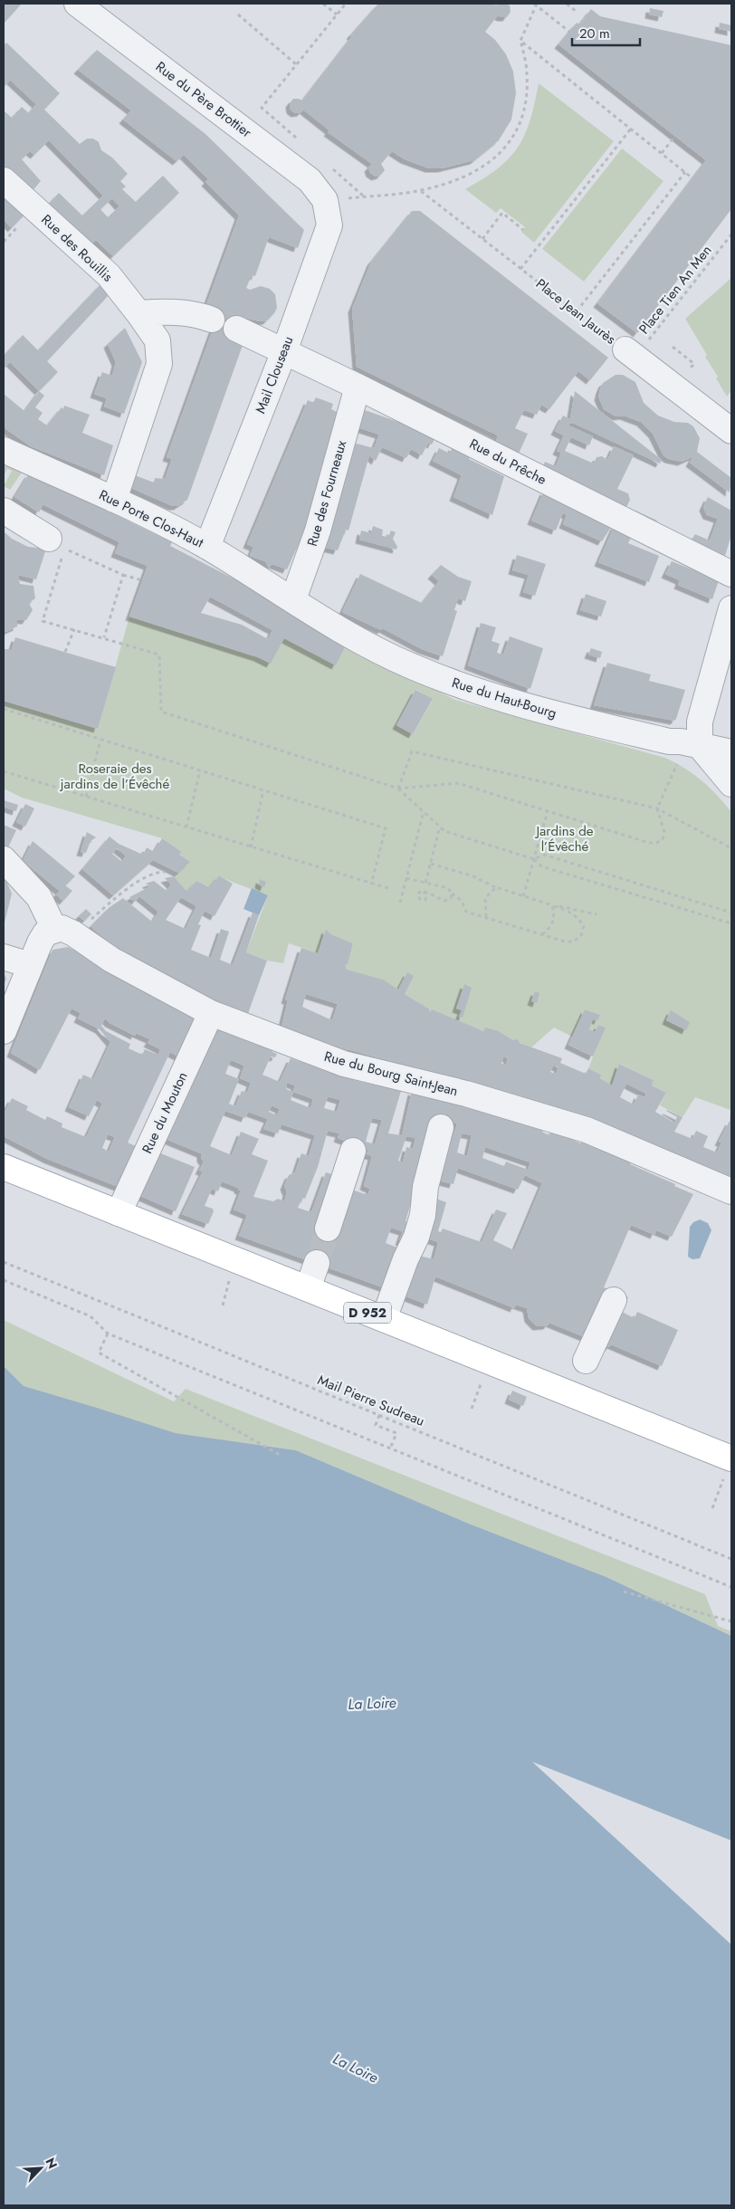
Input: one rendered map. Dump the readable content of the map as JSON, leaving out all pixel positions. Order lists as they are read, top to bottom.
{
  "streets": {
    "main road": ["D 952"],
    "street": [
      "Rue du Père Brottier",
      "Rue des Rouillis",
      "Mail Clouseau",
      "Rue du Prêche",
      "Rue des Fourneaux",
      "Rue Porte Clos-Haut",
      "Rue du Haut-Bourg",
      "Rue du Bourg Saint-Jean",
      "Rue du Mouton"
    ],
    "path": ["Place Tien An Men", "Place Jean Jaurès", "Mail Pierre Sudreau"]
  },
  "crossings": [
    ["Rue du Père Brottier", "Mail Clouseau"],
    ["Rue des Rouillis", "Rue Porte Clos-Haut"],
    ["Place Tien An Men", "Place Jean Jaurès"],
    ["Mail Clouseau", "Rue du Prêche"],
    ["Mail Clouseau", "Rue Porte Clos-Haut"],
    ["Rue du Prêche", "Rue des Fourneaux"],
    ["Rue des Fourneaux", "Rue Porte Clos-Haut"],
    ["Rue des Fourneaux", "Rue du Haut-Bourg"],
    ["Rue Porte Clos-Haut", "Rue du Haut-Bourg"],
    ["Rue du Bourg Saint-Jean", "Rue du Mouton"],
    ["Rue du Mouton", "D 952"]
  ],
  "water": ["La Loire"],
  "parks": ["Roseraie des jardins de l’Évêché", "Jardins de l’Évêché"],
  "scale_bar": "20 m",
  "north": "top right"
}
